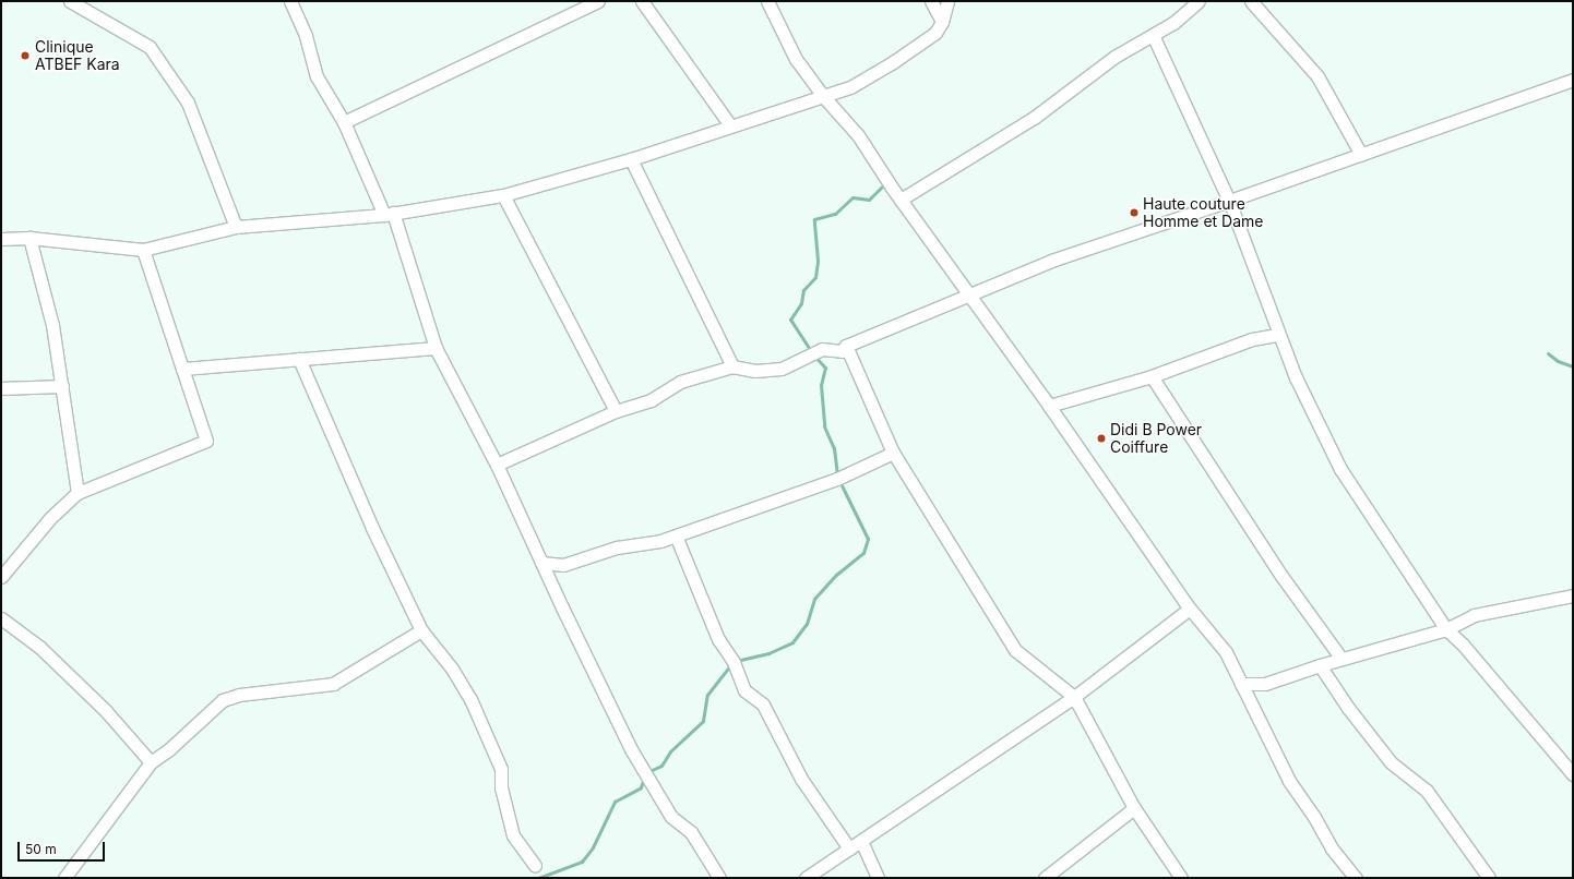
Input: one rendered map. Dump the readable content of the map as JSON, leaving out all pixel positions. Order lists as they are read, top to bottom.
{
  "places": ["Clinique ATBEF Kara", "Haute couture Homme et Dame", "Didi B Power Coiffure"],
  "scale_bar": "50 m"
}
